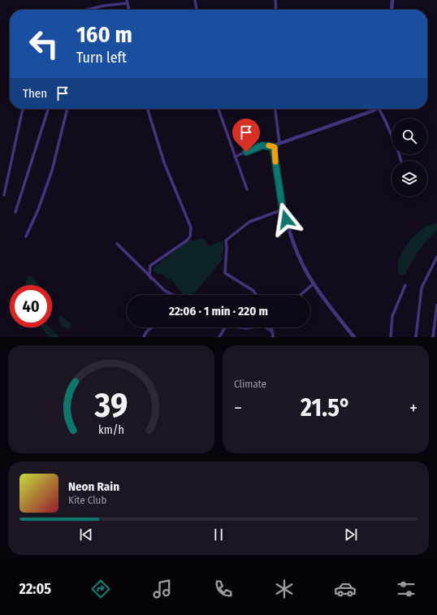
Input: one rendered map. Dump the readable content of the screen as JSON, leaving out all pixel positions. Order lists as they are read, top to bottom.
{
  "page": {
    "turn": ["160 m", "Turn left"],
    "then": "Then",
    "limit": "40",
    "trip": "22:06 · 1 min · 220 m",
    "tile": "Climate",
    "heat": ["−", "21.5°", "+"],
    "song": ["Neon Rain", "Kite Club"],
    "tabs": "22:05",
    "gauge": ["39", "km/h"]
  }
}
